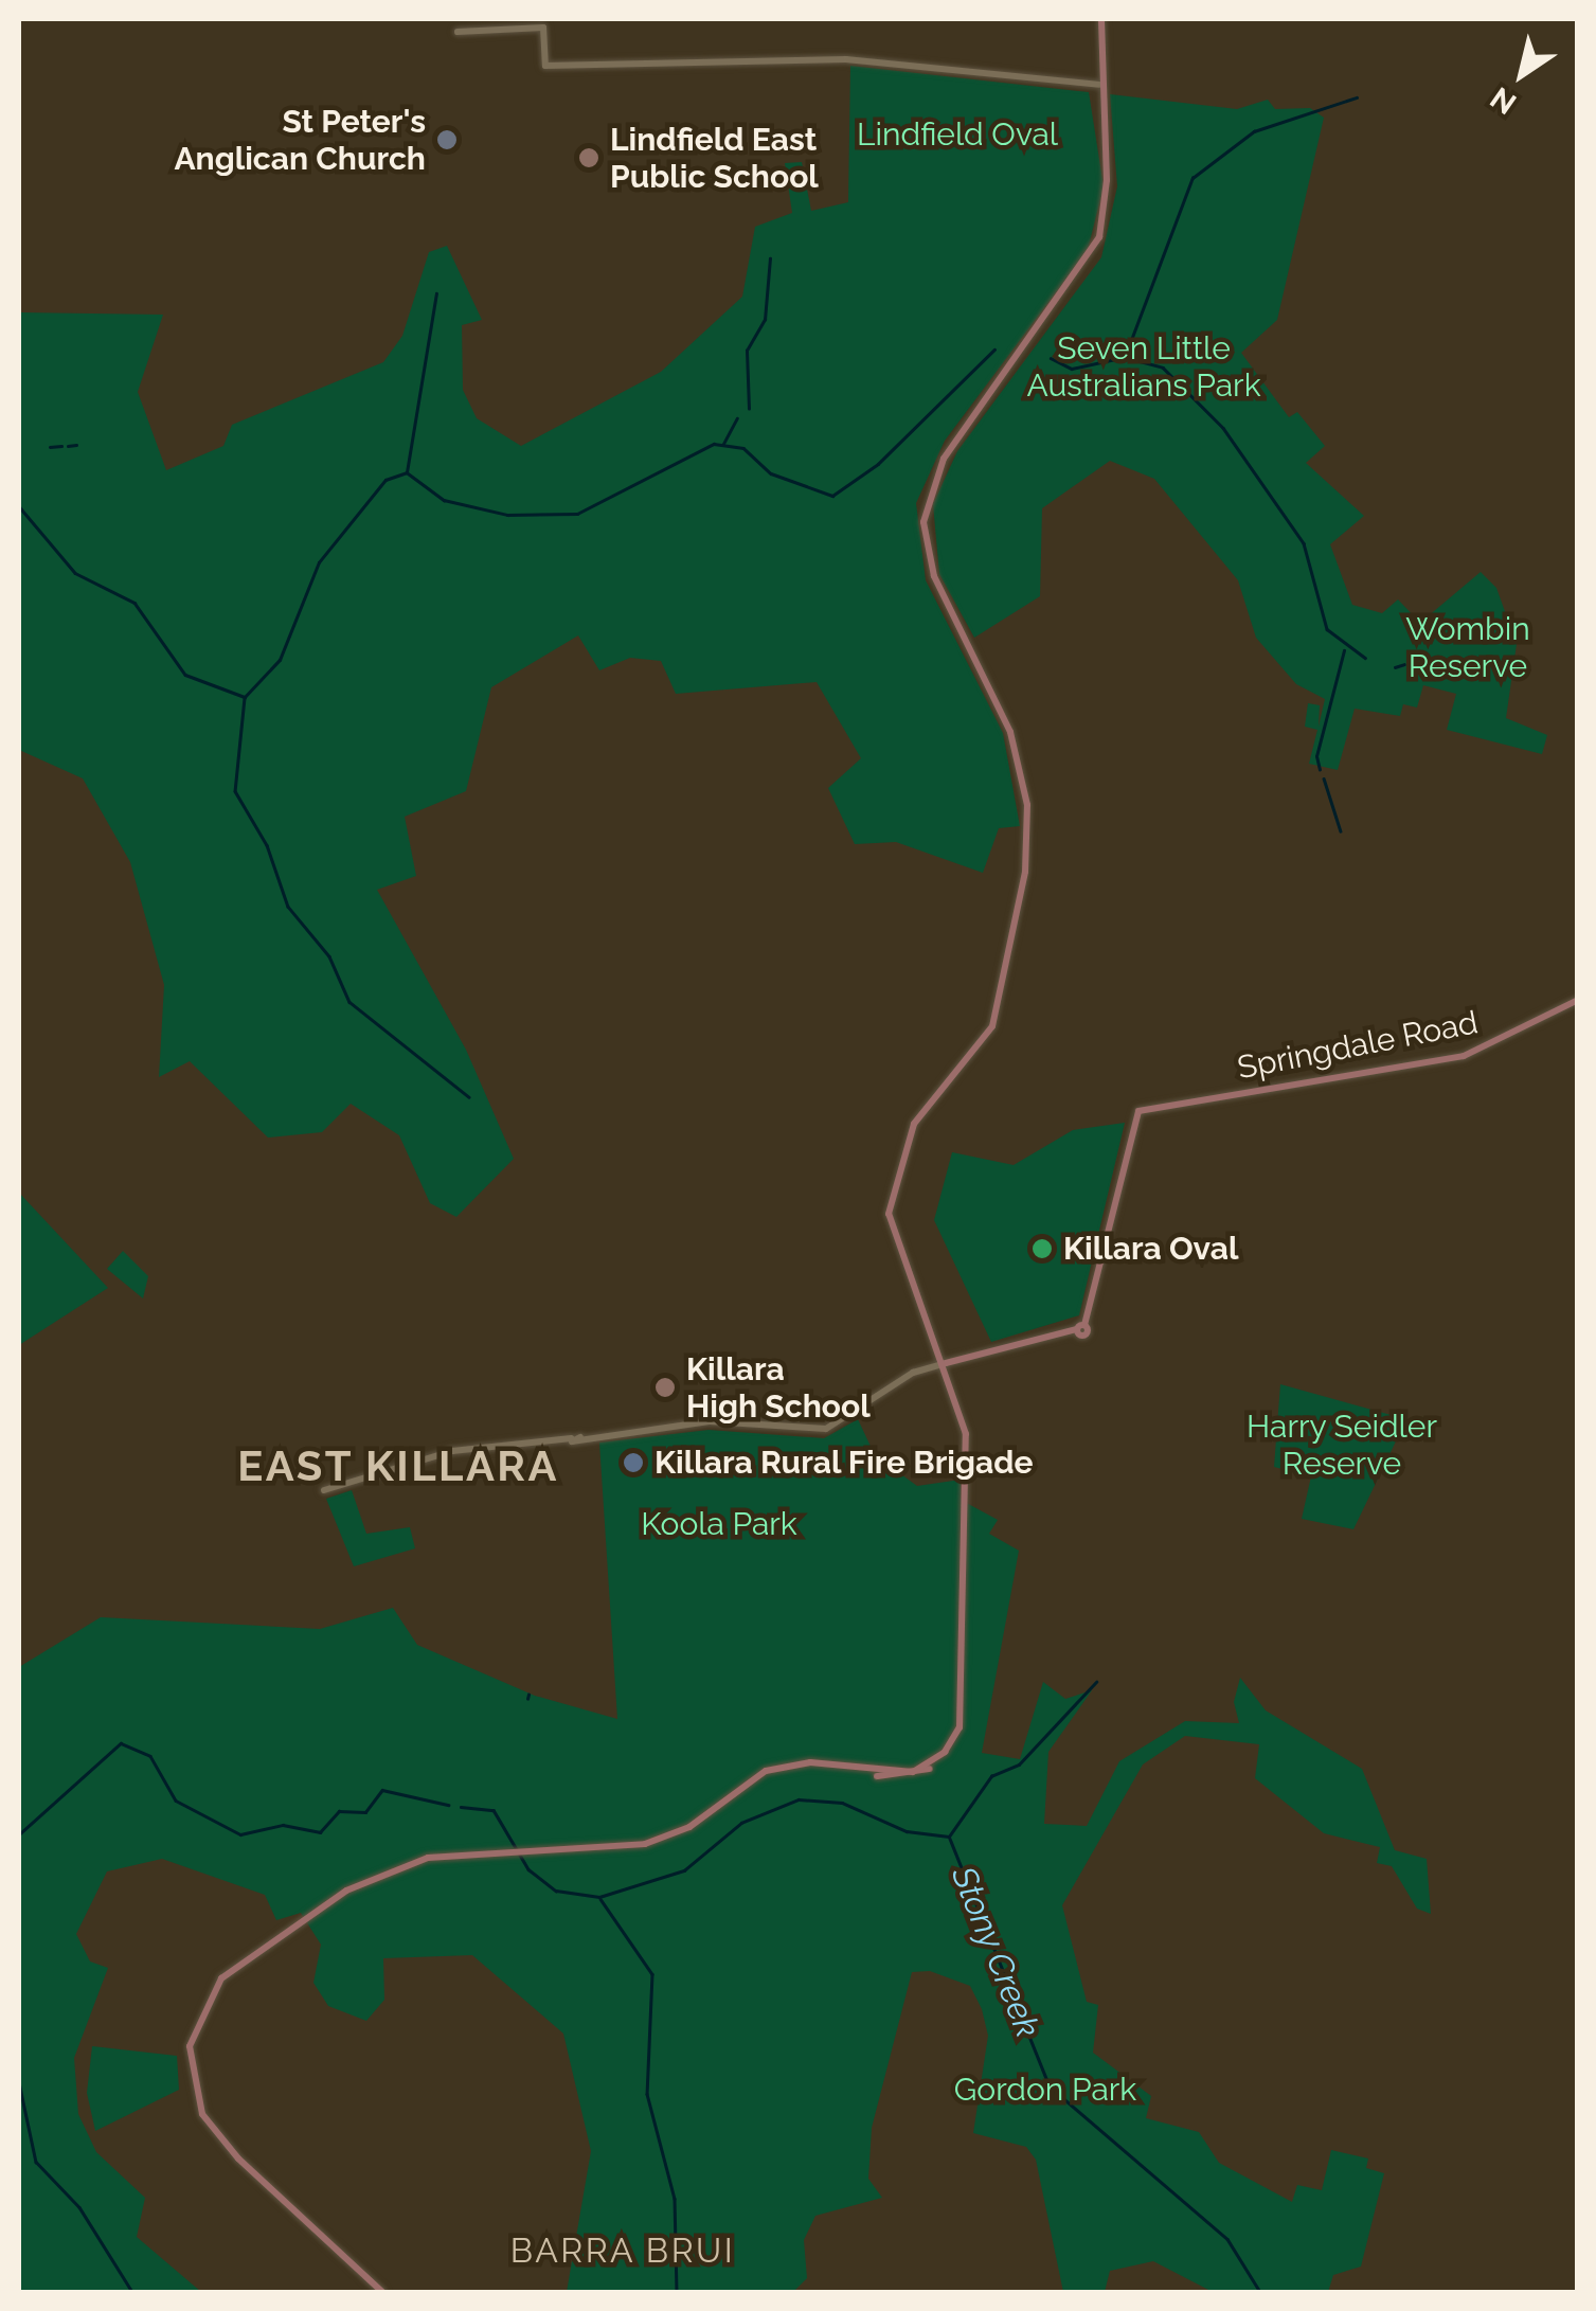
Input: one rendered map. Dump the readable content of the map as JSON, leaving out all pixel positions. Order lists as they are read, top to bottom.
{
  "streets": {
    "main road": ["Springdale Road"]
  },
  "districts": ["EAST KILLARA", "BARRA BRUI"],
  "water": ["Stony Creek"],
  "parks": [
    "Lindfield Oval",
    "Seven Little Australians Park",
    "Wombin Reserve",
    "Harry Seidler Reserve",
    "Koola Park",
    "Gordon Park"
  ],
  "places": [
    "St Peter's Anglican Church",
    "Lindfield East Public School",
    "Killara Oval",
    "Killara High School",
    "Killara Rural Fire Brigade"
  ],
  "north": "bottom left"
}
